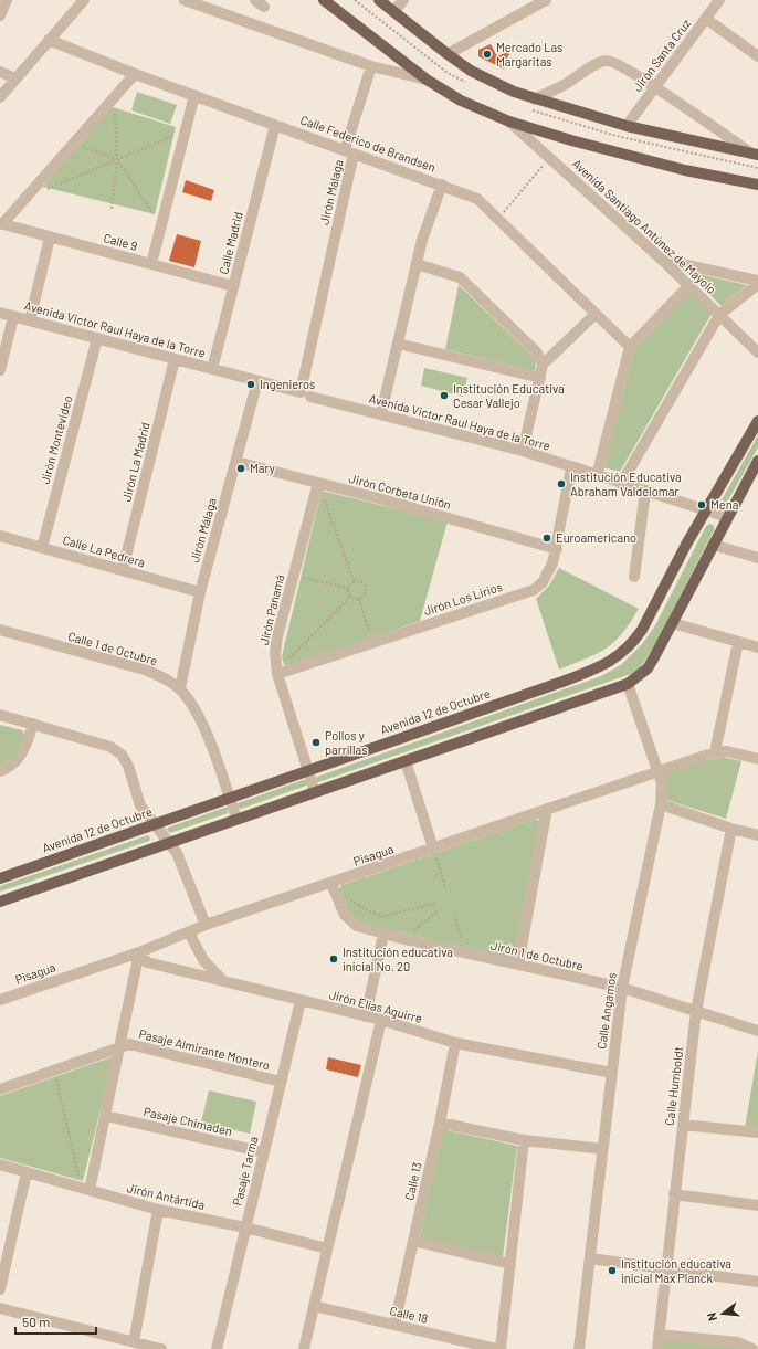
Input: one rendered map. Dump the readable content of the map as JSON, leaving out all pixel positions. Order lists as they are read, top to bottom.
{
  "streets": {
    "main road": ["Avenida Santiago Antúnez de Mayolo", "Avenida 12 de Octubre"],
    "street": [
      "Jirón Santa Cruz",
      "Calle Federico de Brandsen",
      "Jirón Málaga",
      "Calle 9",
      "Calle Madrid",
      "Avenida Victor Raul Haya de la Torre",
      "Jirón Montevideo",
      "Jirón La Madrid",
      "Jirón Corbeta Unión",
      "Calle La Pedrera",
      "Jirón Los Lirios",
      "Jirón Panamá",
      "Calle 1 de Octubre",
      "Pisagua",
      "Jirón 1 de Octubre",
      "Jirón Elías Aguirre",
      "Calle Angamos",
      "Pasaje Almirante Montero",
      "Calle Humboldt",
      "Pasaje Chimaden",
      "Pasaje Tarma",
      "Calle 13",
      "Jirón Antártida",
      "Calle 18"
    ]
  },
  "crossings": [
    ["Calle Federico de Brandsen", "Jirón Málaga"],
    ["Calle Federico de Brandsen", "Calle Madrid"],
    ["Jirón Málaga", "Avenida Victor Raul Haya de la Torre"],
    ["Jirón Málaga", "Jirón Corbeta Unión"],
    ["Jirón Málaga", "Calle La Pedrera"],
    ["Jirón Málaga", "Calle 1 de Octubre"],
    ["Calle 9", "Calle Madrid"],
    ["Calle Madrid", "Avenida Victor Raul Haya de la Torre"],
    ["Avenida Victor Raul Haya de la Torre", "Jirón Montevideo"],
    ["Avenida Victor Raul Haya de la Torre", "Jirón La Madrid"],
    ["Avenida Victor Raul Haya de la Torre", "Jirón Los Lirios"],
    ["Avenida Victor Raul Haya de la Torre", "Avenida 12 de Octubre"],
    ["Jirón Montevideo", "Calle La Pedrera"],
    ["Jirón La Madrid", "Calle La Pedrera"],
    ["Jirón Corbeta Unión", "Jirón Los Lirios"],
    ["Jirón Corbeta Unión", "Jirón Panamá"],
    ["Jirón Los Lirios", "Jirón Panamá"],
    ["Jirón Panamá", "Avenida 12 de Octubre"],
    ["Calle 1 de Octubre", "Avenida 12 de Octubre"],
    ["Pisagua", "Jirón 1 de Octubre"],
    ["Pisagua", "Jirón Elías Aguirre"],
    ["Pisagua", "Calle Angamos"],
    ["Jirón 1 de Octubre", "Calle Angamos"],
    ["Jirón 1 de Octubre", "Calle Humboldt"],
    ["Jirón Elías Aguirre", "Calle Angamos"],
    ["Jirón Elías Aguirre", "Pasaje Tarma"],
    ["Jirón Elías Aguirre", "Calle 13"],
    ["Pasaje Almirante Montero", "Pasaje Tarma"],
    ["Pasaje Chimaden", "Pasaje Tarma"],
    ["Pasaje Tarma", "Jirón Antártida"],
    ["Calle 13", "Calle 18"]
  ],
  "places": [
    "Mercado Las Margaritas",
    "Ingenieros",
    "Institución Educativa Cesar Vallejo",
    "Mary",
    "Institución Educativa Abraham Valdelomar",
    "Mena",
    "Euroamericano",
    "Pollos y parrillas",
    "Institución educativa inicial No. 20",
    "Institución educativa inicial Max Planck"
  ],
  "scale_bar": "50 m",
  "north": "left"
}
